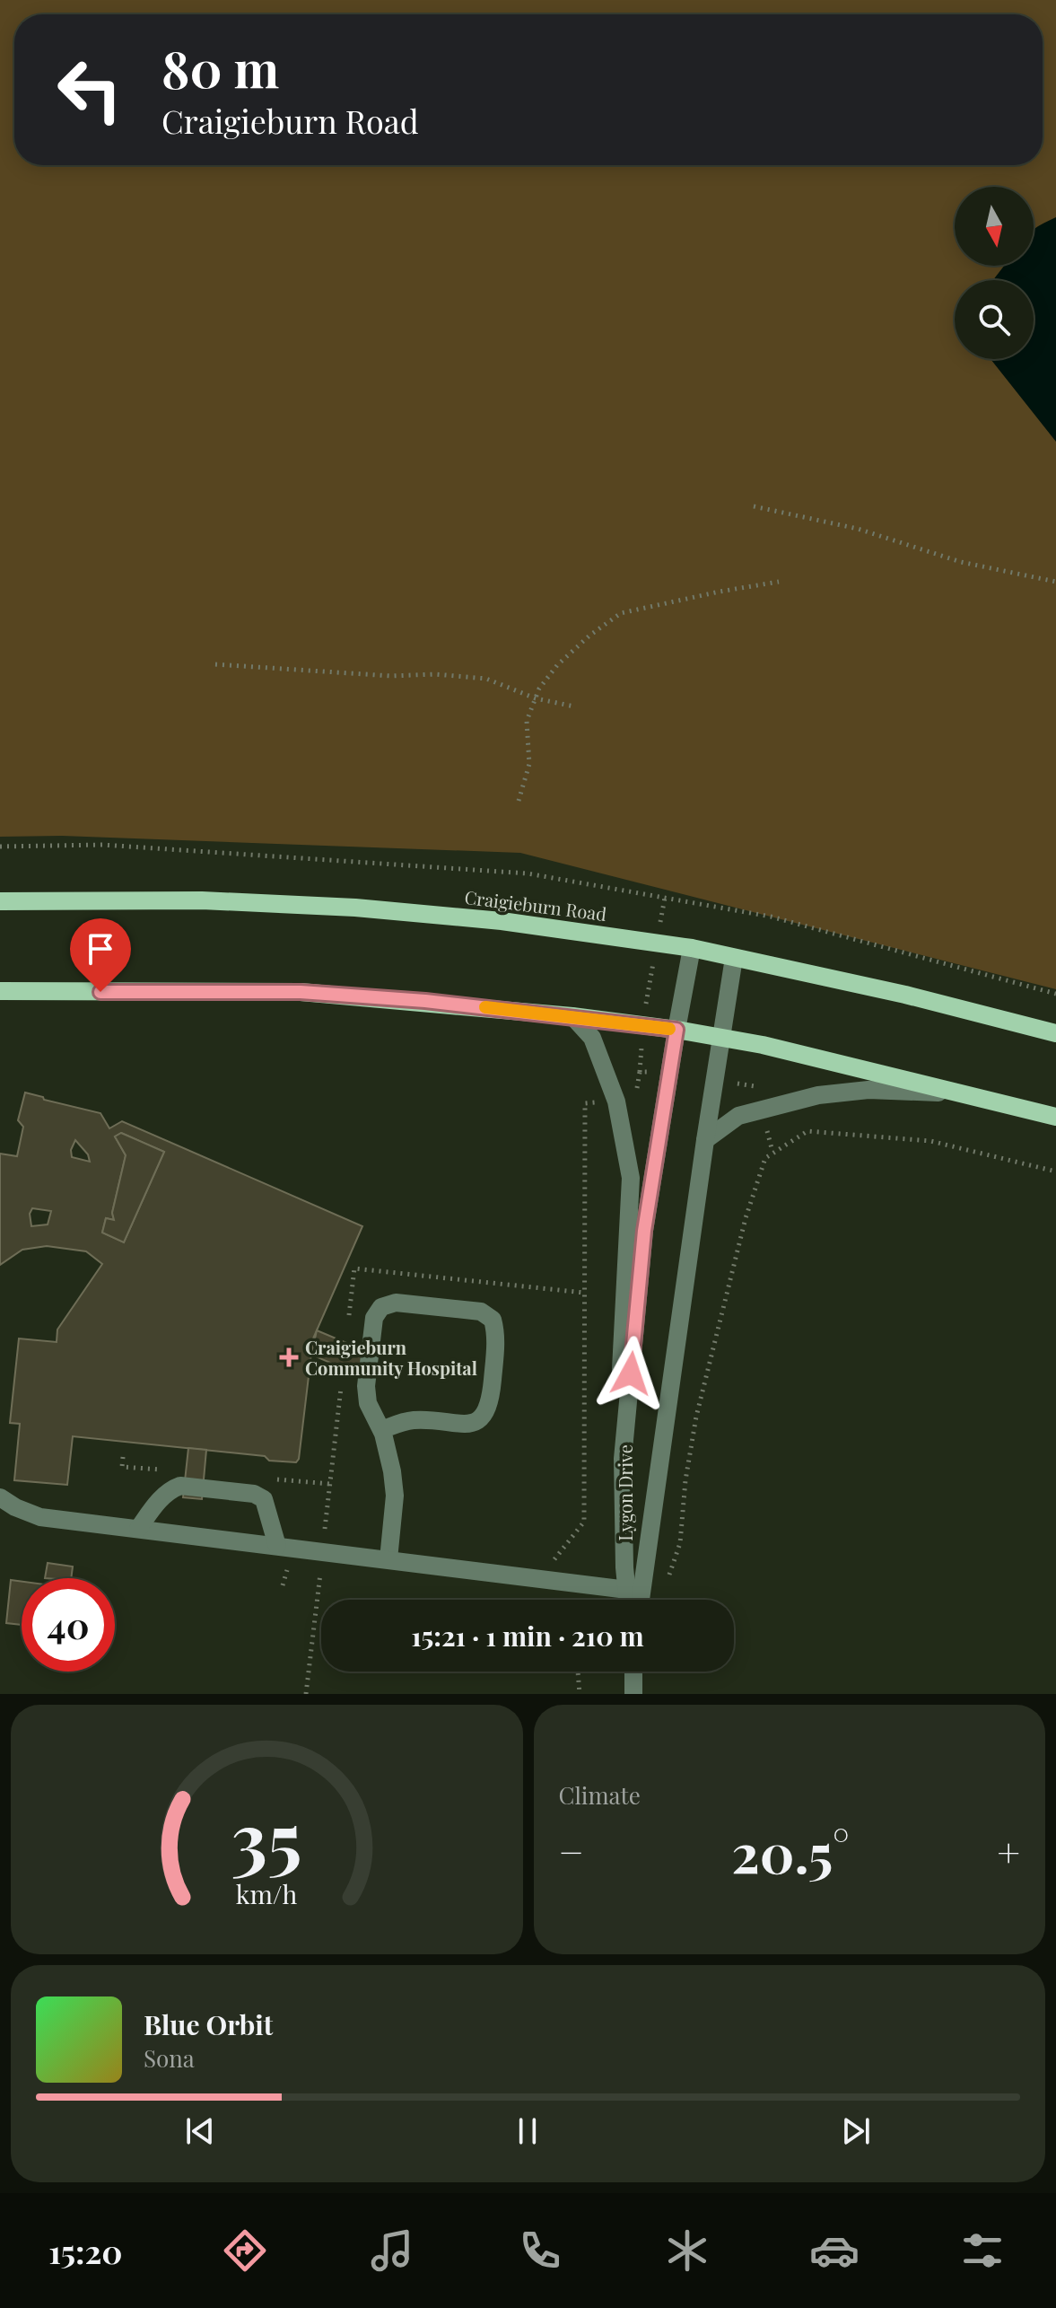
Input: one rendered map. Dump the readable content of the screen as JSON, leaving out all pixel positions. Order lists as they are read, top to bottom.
{
  "streets": {
    "main road": ["Craigieburn Road"],
    "street": ["Lygon Drive"]
  },
  "crossings": [
    ["Craigieburn Road", "Lygon Drive"]
  ],
  "places": {
    "health": ["Craigieburn Community Hospital"]
  },
  "north": "bottom",
  "page": {
    "turn": ["80 m", "Craigieburn Road"],
    "limit": "40",
    "trip": "15:21 · 1 min · 210 m",
    "tile": "Climate",
    "heat": ["−", "20.5°", "+"],
    "song": ["Blue Orbit", "Sona"],
    "tabs": "15:20",
    "gauge": ["35", "km/h"]
  }
}
